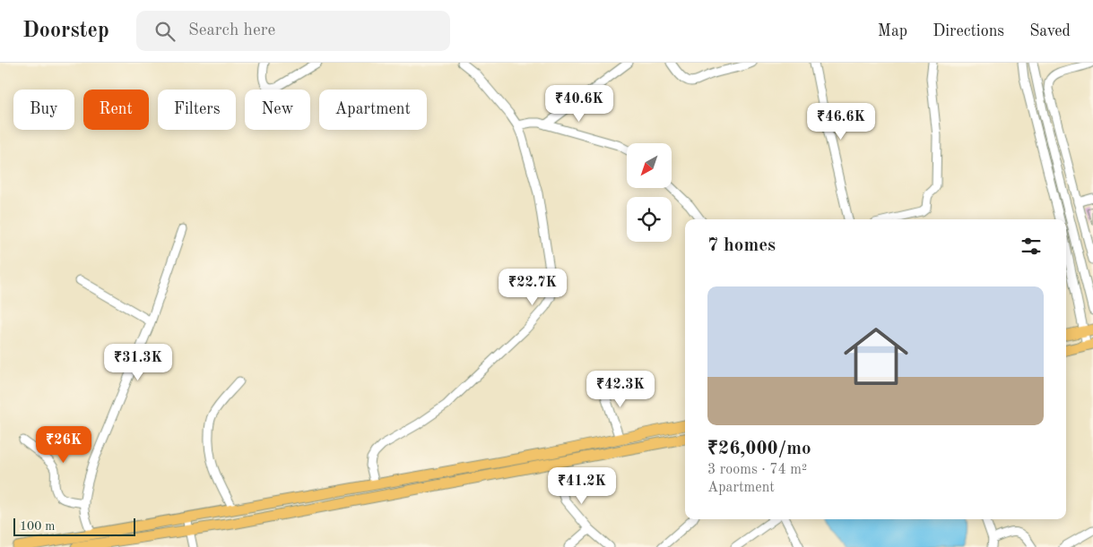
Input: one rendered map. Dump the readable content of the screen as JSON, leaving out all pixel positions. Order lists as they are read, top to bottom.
{
  "scale_bar": "100 m",
  "north": "bottom left",
  "page": {
    "header": "Doorstep",
    "search": "Search here",
    "nav": ["Map", "Directions", "Saved"],
    "price": [
      "₹40.6K",
      "₹46.6K",
      "₹22.7K",
      "₹31.3K",
      "₹42.3K",
      "₹26K",
      "₹41.2K"
    ],
    "chip": [
      "Buy",
      "Rent",
      "Filters",
      "New",
      "Apartment"
    ],
    "heading": "7 homes",
    "list": [
      {
        "name": "₹26,000/mo",
        "note": "3 rooms · 74 m² · Apartment"
      }
    ],
    "scale": "100 m"
  }
}
